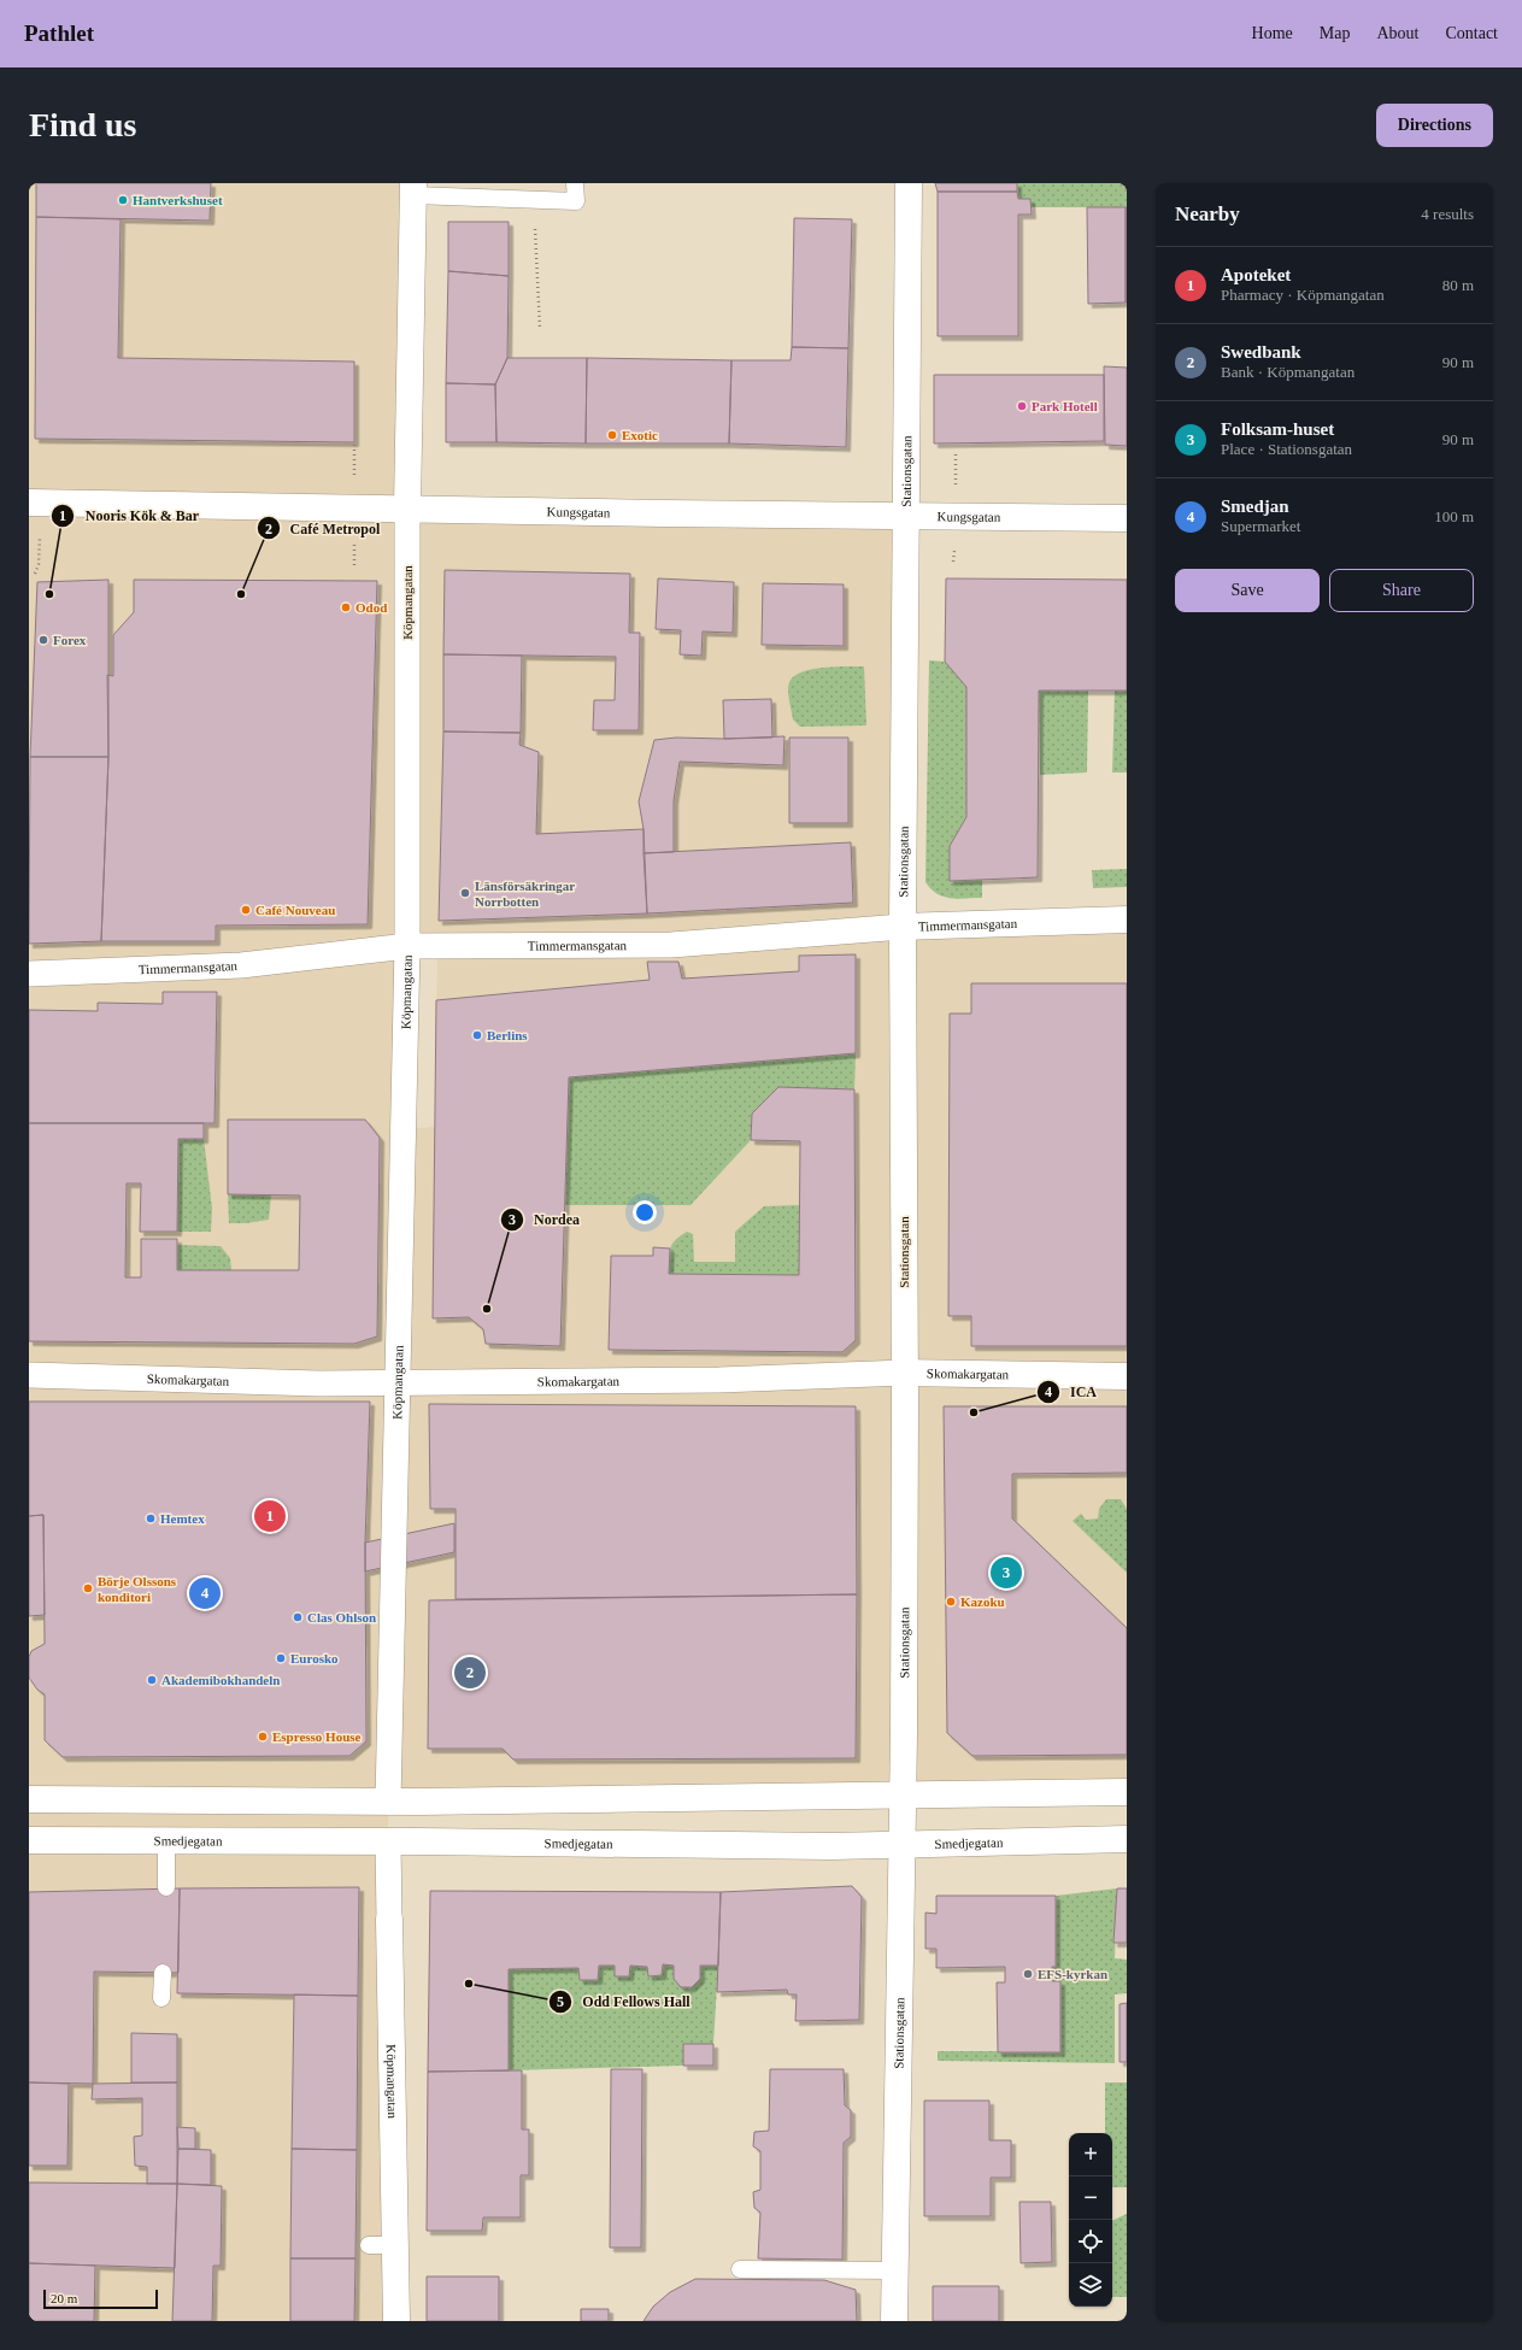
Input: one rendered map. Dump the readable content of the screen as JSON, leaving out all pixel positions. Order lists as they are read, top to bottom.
{
  "streets": {
    "street": [
      "Stationsgatan",
      "Kungsgatan",
      "Köpmangatan",
      "Timmermansgatan",
      "Skomakargatan",
      "Smedjegatan"
    ]
  },
  "crossings": [
    ["Stationsgatan", "Kungsgatan"],
    ["Stationsgatan", "Timmermansgatan"],
    ["Stationsgatan", "Skomakargatan"],
    ["Stationsgatan", "Smedjegatan"],
    ["Kungsgatan", "Köpmangatan"],
    ["Köpmangatan", "Timmermansgatan"],
    ["Köpmangatan", "Skomakargatan"],
    ["Köpmangatan", "Smedjegatan"]
  ],
  "places": [
    "Hantverkshuset",
    "Park Hotell",
    "Exotic",
    "Nooris Kök & Bar",
    "Café Metropol",
    "Odod",
    "Forex",
    "Länsförsäkringar Norrbotten",
    "Café Nouveau",
    "Berlins",
    "Nordea",
    "ICA",
    "Hemtex",
    "Börje Olssons konditori",
    "Kazoku",
    "Clas Ohlson",
    "Eurosko",
    "Akademibokhandeln",
    "Espresso House",
    "EFS-kyrkan",
    "Odd Fellows Hall"
  ],
  "scale_bar": "20 m",
  "page": {
    "header": "Pathlet",
    "nav": [
      "Home",
      "Map",
      "About",
      "Contact"
    ],
    "buttons": [
      "Directions",
      ["Save", "Share"]
    ],
    "title": "Find us",
    "heading": ["Nearby", "4 results"],
    "list": [
      {
        "mark": "1",
        "name": "Apoteket",
        "note": "Pharmacy · Köpmangatan",
        "value": "80 m"
      },
      {
        "mark": "2",
        "name": "Swedbank",
        "note": "Bank · Köpmangatan",
        "value": "90 m"
      },
      {
        "mark": "3",
        "name": "Folksam-huset",
        "note": "Place · Stationsgatan",
        "value": "90 m"
      },
      {
        "mark": "4",
        "name": "Smedjan",
        "note": "Supermarket",
        "value": "100 m"
      }
    ],
    "pins": [
      "1",
      "3",
      "4",
      "2"
    ],
    "map_buttons": ["+", "−"],
    "scale": "20 m"
  }
}
